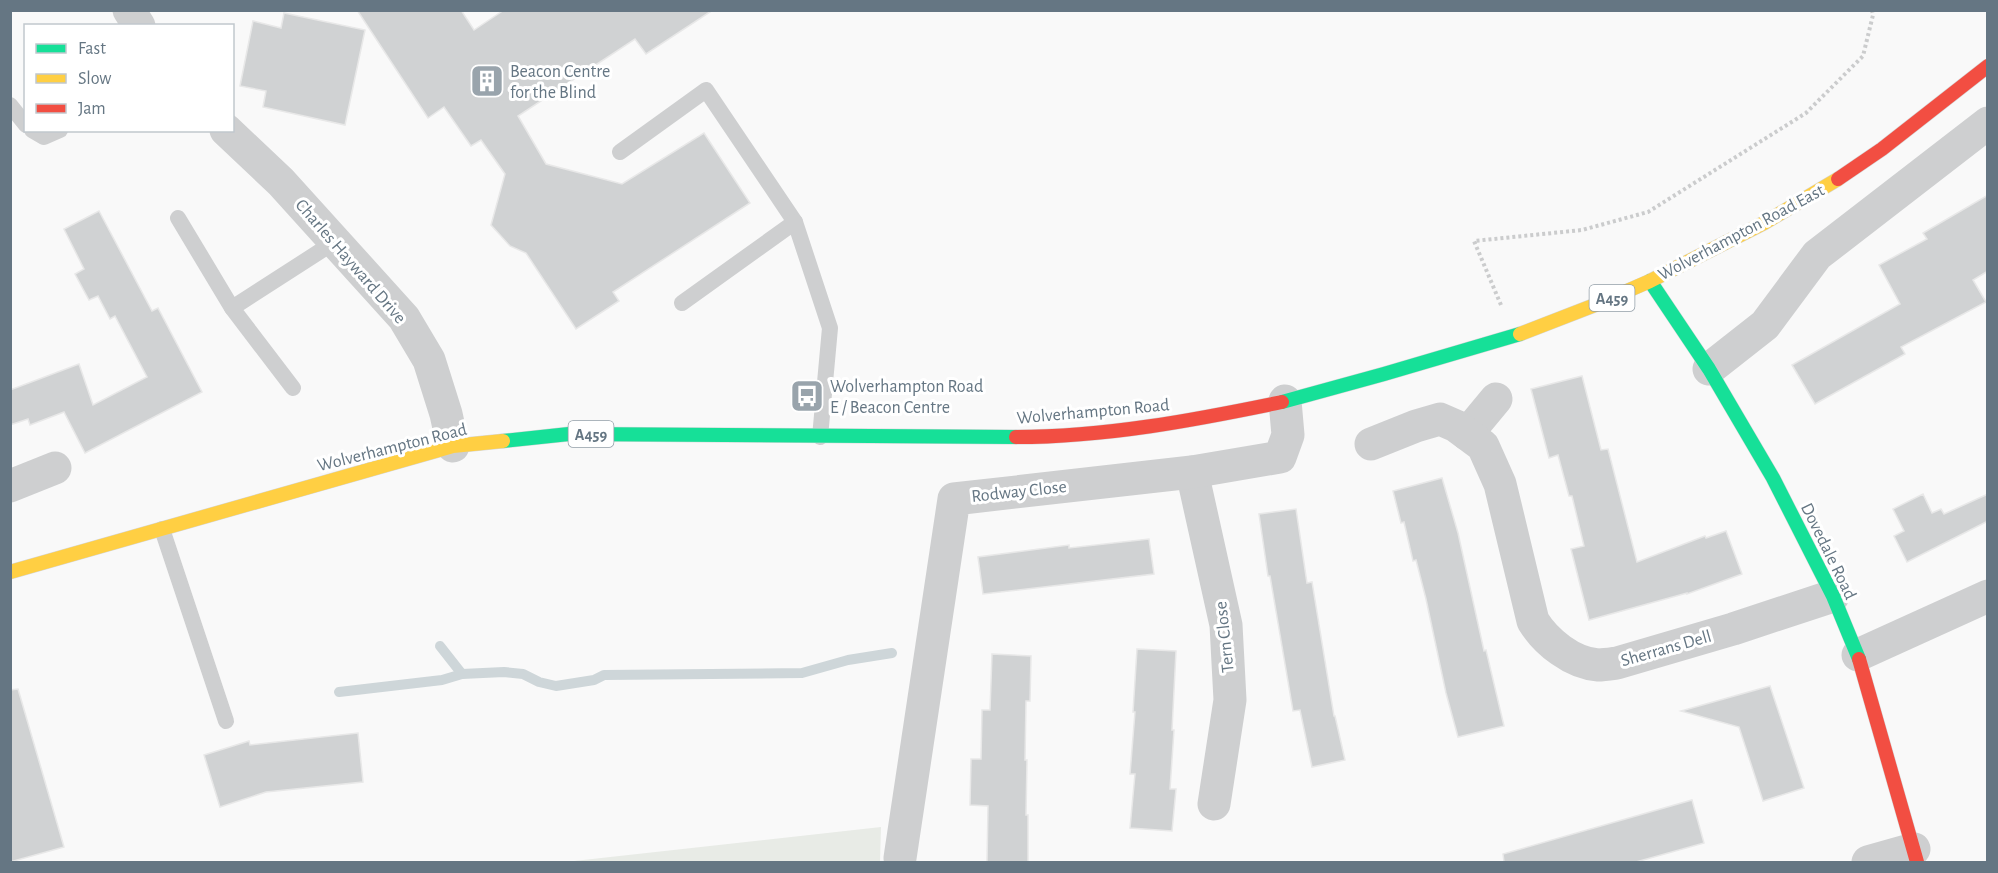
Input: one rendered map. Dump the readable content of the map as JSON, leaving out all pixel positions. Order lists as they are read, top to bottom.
{
  "streets": {
    "main road": [
      "Wolverhampton Road East",
      "A459",
      "Wolverhampton Road",
      "Dovedale Road"
    ],
    "street": [
      "Charles Hayward Drive",
      "Rodway Close",
      "Tern Close",
      "Sherrans Dell"
    ]
  },
  "crossings": [
    ["Wolverhampton Road East", "Wolverhampton Road"],
    ["Wolverhampton Road East", "Rodway Close"],
    ["Wolverhampton Road East", "Dovedale Road"],
    ["Charles Hayward Drive", "Wolverhampton Road"],
    ["Rodway Close", "Tern Close"],
    ["Dovedale Road", "Sherrans Dell"]
  ],
  "places": {
    "building": ["Beacon Centre for the Blind"],
    "bus stop": ["Wolverhampton Road E / Beacon Centre"]
  },
  "legend": ["Fast", "Slow", "Jam"]
}
